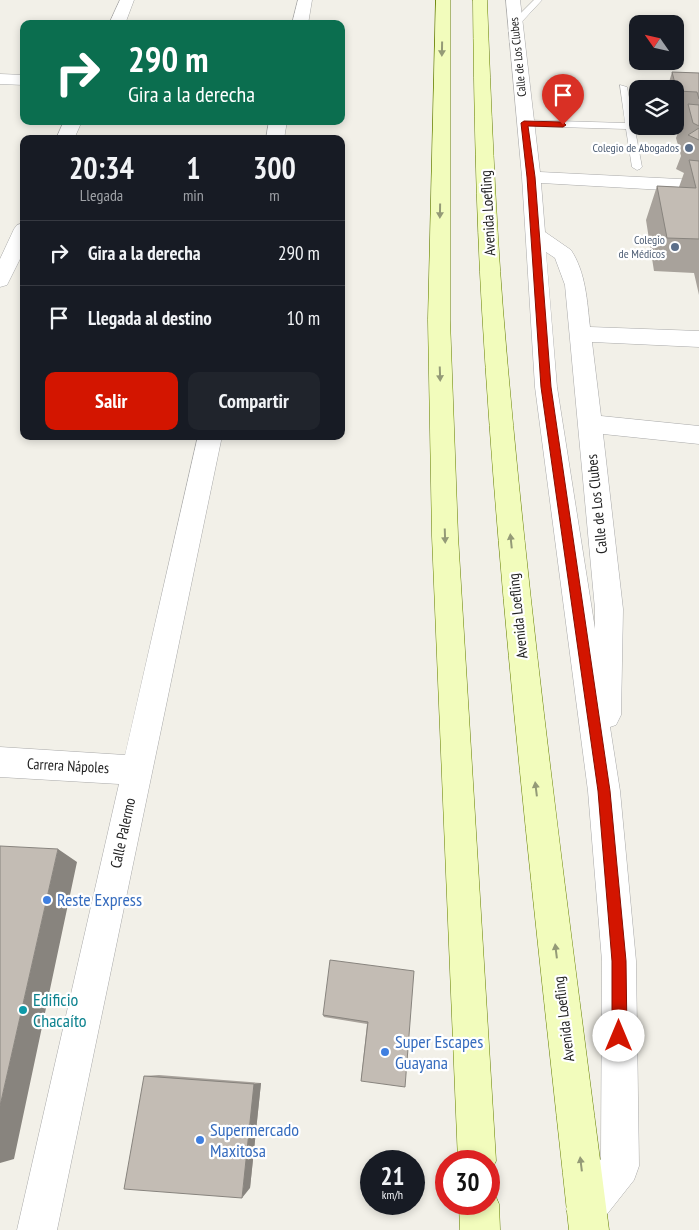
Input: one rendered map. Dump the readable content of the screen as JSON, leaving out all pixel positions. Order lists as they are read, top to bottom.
{
  "streets": {
    "street": [
      "Calle de Los Clubes",
      "Avenida Loefling",
      "Carrera Nápoles",
      "Calle Palermo"
    ]
  },
  "crossings": [
    ["Calle de Los Clubes", "Avenida Loefling"],
    ["Carrera Nápoles", "Calle Palermo"]
  ],
  "places": [
    "Colegio de Abogados",
    "Colegio de Médicos",
    "Reste Express",
    "Edificio Chacaíto",
    "Super Escapes Guayana",
    "Supermercado Maxitosa"
  ],
  "north": "top left",
  "page": {
    "turn": ["290 m", "Gira a la derecha"],
    "eta": [
      "20:34",
      "Llegada",
      "1",
      "min",
      "300",
      "m"
    ],
    "list": [
      {
        "name": "Gira a la derecha",
        "value": "290 m"
      },
      {
        "name": "Llegada al destino",
        "value": "10 m"
      }
    ],
    "buttons": ["Salir", "Compartir"],
    "speed": "21 km/h",
    "limit": "30"
  }
}
